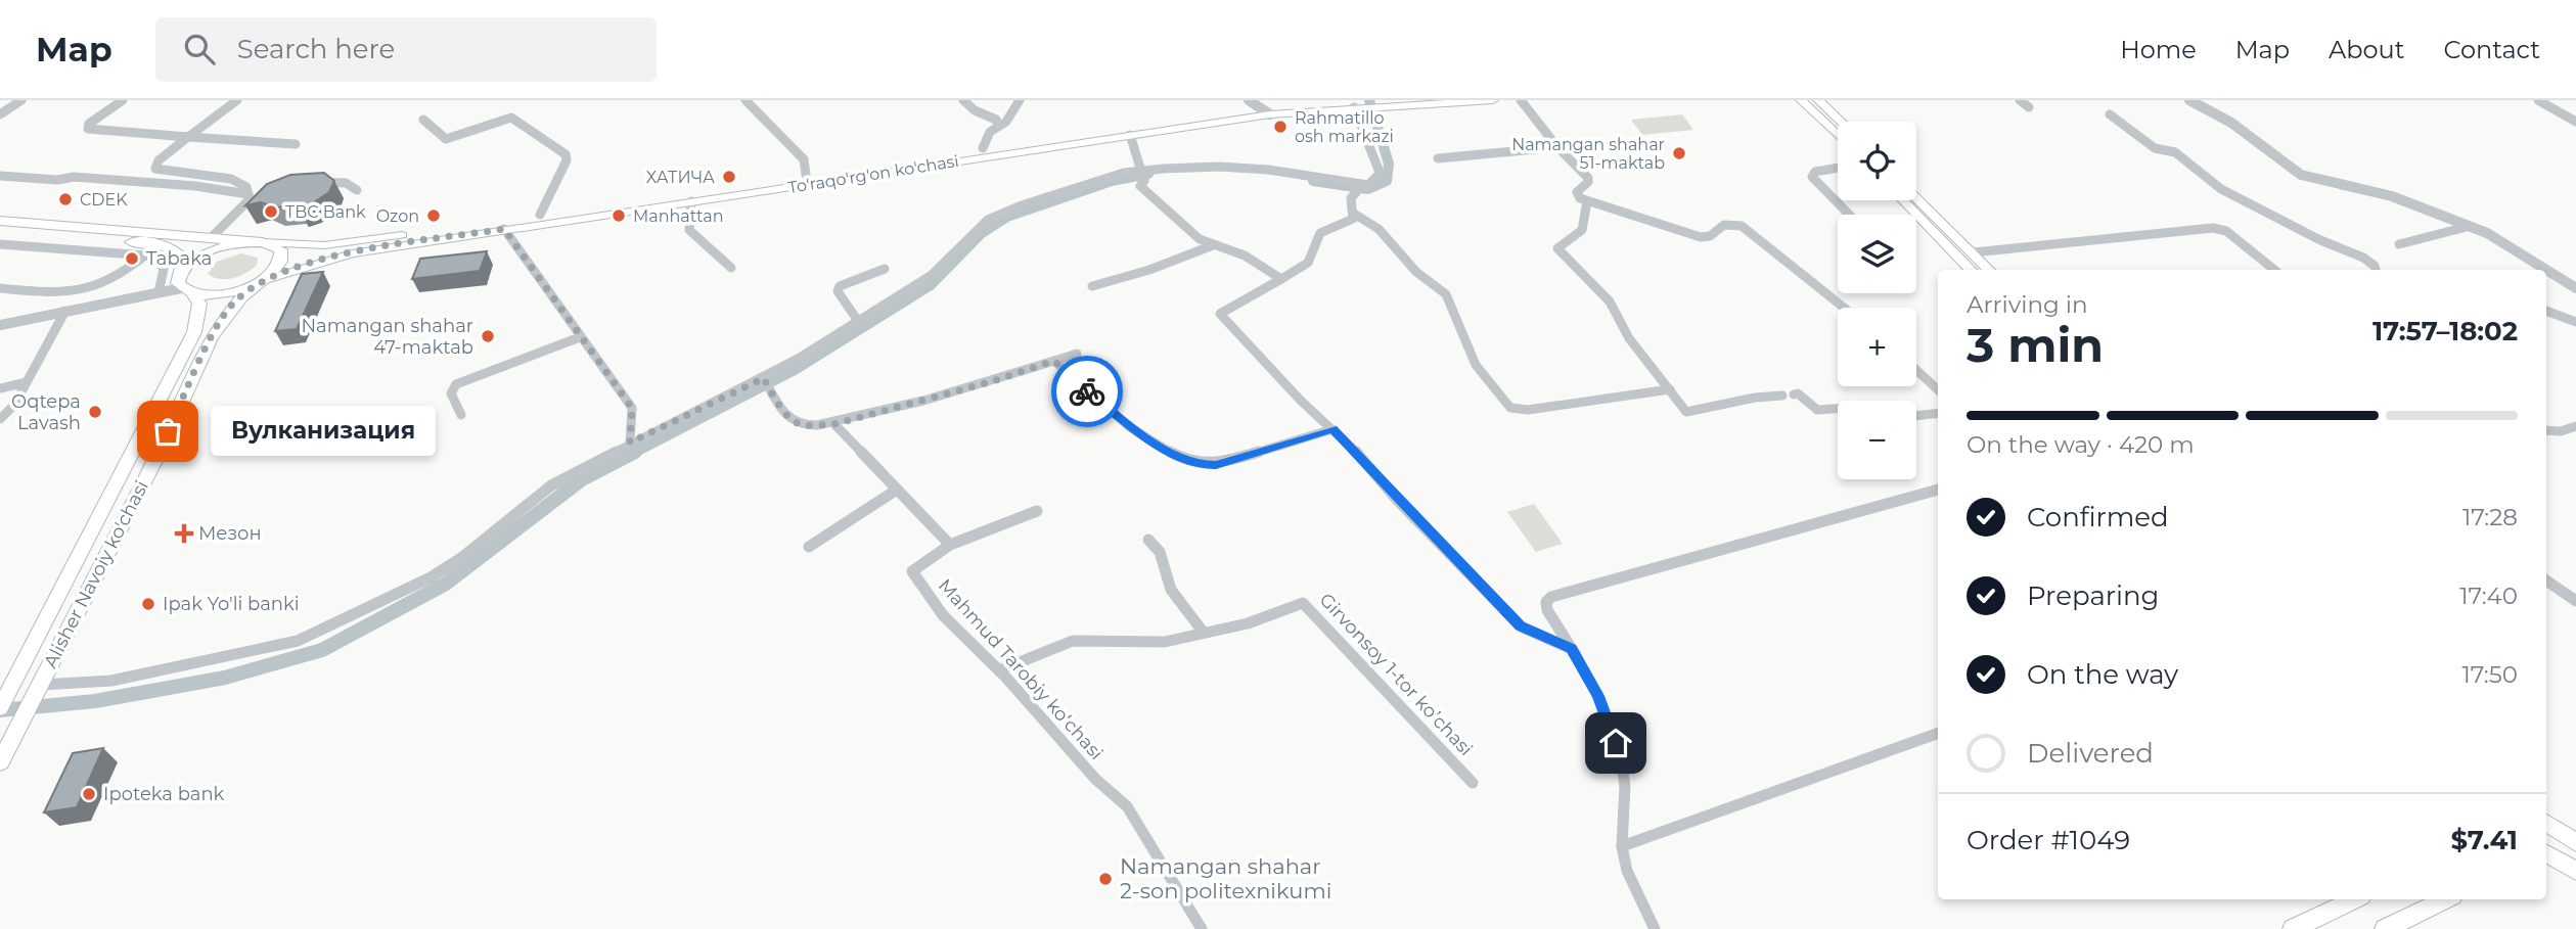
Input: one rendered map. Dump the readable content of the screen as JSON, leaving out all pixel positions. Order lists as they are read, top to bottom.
{
  "streets": {
    "main road": ["To'raqo'rg'on ko'chasi", "Alisher Navoiy ko'chasi"],
    "street": ["Mahmud Tarobiy koʻchasi", "Girvonsoy 1-tor koʼchasi"]
  },
  "crossings": [
    ["To'raqo'rg'on ko'chasi", "Alisher Navoiy ko'chasi"],
    ["Mahmud Tarobiy koʻchasi", "Girvonsoy 1-tor koʼchasi"]
  ],
  "places": {
    "other": [
      "Rahmatillo osh markazi",
      "Namangan shahar 51-maktab",
      "ХАТИЧА",
      "CDEK",
      "TBC Bank",
      "Ozon",
      "Manhattan",
      "Tabaka",
      "Namangan shahar 47-maktab",
      "Oqtepa Lavash",
      "Вулканизация",
      "Ipak Yo'li banki",
      "Ipoteka bank",
      "Namangan shahar 2-son politexnikumi"
    ],
    "health": ["Мезон"]
  },
  "page": {
    "header": "Map",
    "search": "Search here",
    "nav": [
      "Home",
      "Map",
      "About",
      "Contact"
    ],
    "map_buttons": ["+", "−"],
    "heading": ["3 min", "Arriving in", "17:57–18:02"],
    "panel": ["Order #1049", "$7.41"],
    "bar": "On the way · 420 m",
    "bubble": "Вулканизация",
    "list": [
      ["Confirmed", "17:28"],
      ["Preparing", "17:40"],
      ["On the way", "17:50"],
      "Delivered"
    ]
  }
}
